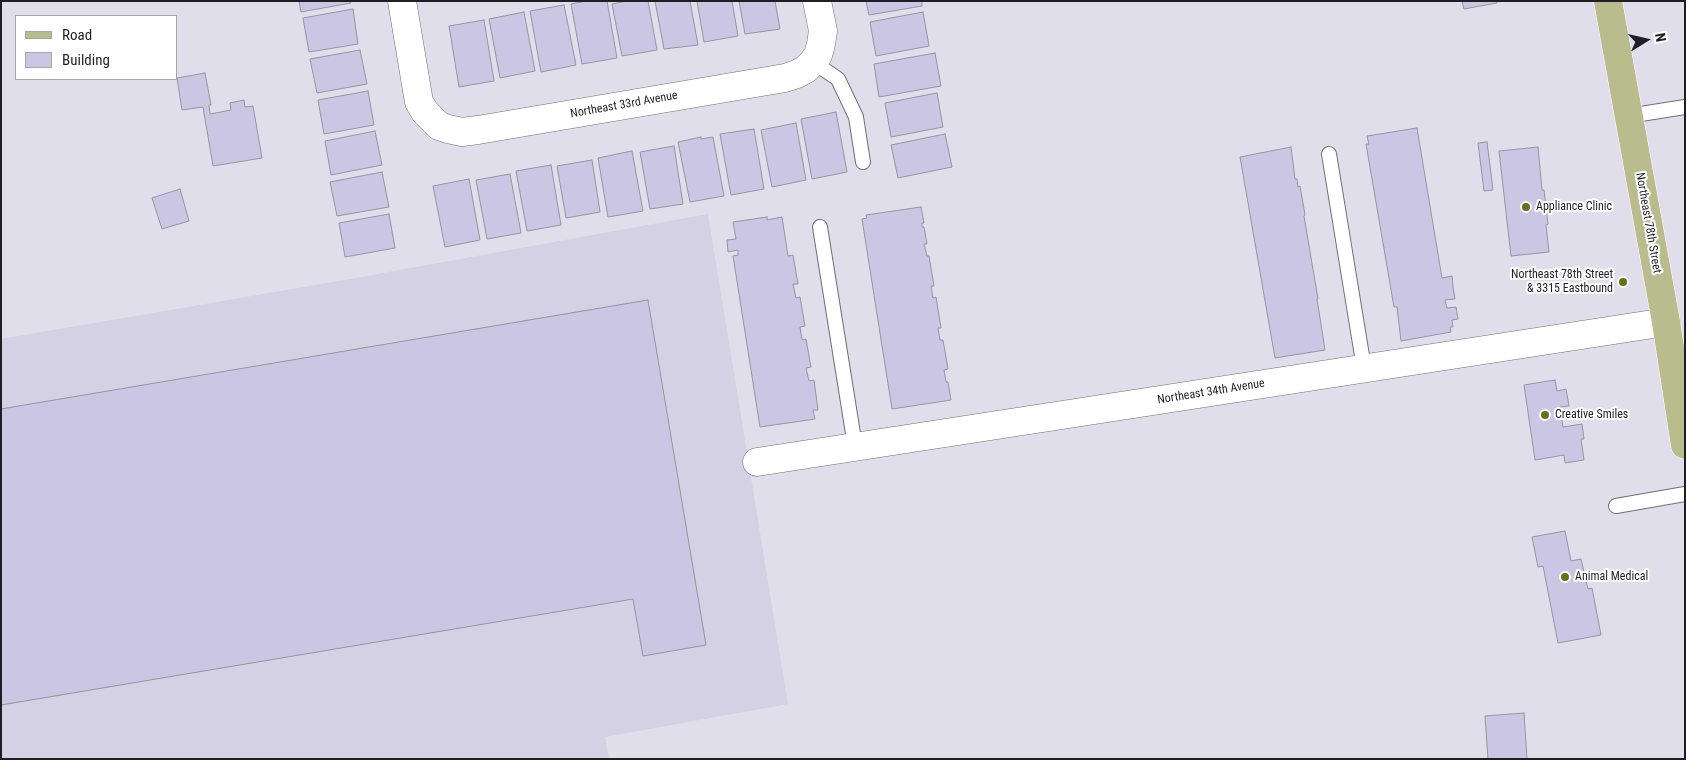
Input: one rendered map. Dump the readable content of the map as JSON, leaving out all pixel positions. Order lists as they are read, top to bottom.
{
  "streets": {
    "main road": ["Northeast 78th Street"],
    "street": ["Northeast 33rd Avenue", "Northeast 34th Avenue"]
  },
  "crossings": [
    ["Northeast 78th Street", "Northeast 34th Avenue"]
  ],
  "places": [
    "Appliance Clinic",
    "Northeast 78th Street & 3315 Eastbound",
    "Creative Smiles",
    "Animal Medical"
  ],
  "legend": ["Road", "Building"],
  "north": "right"
}
